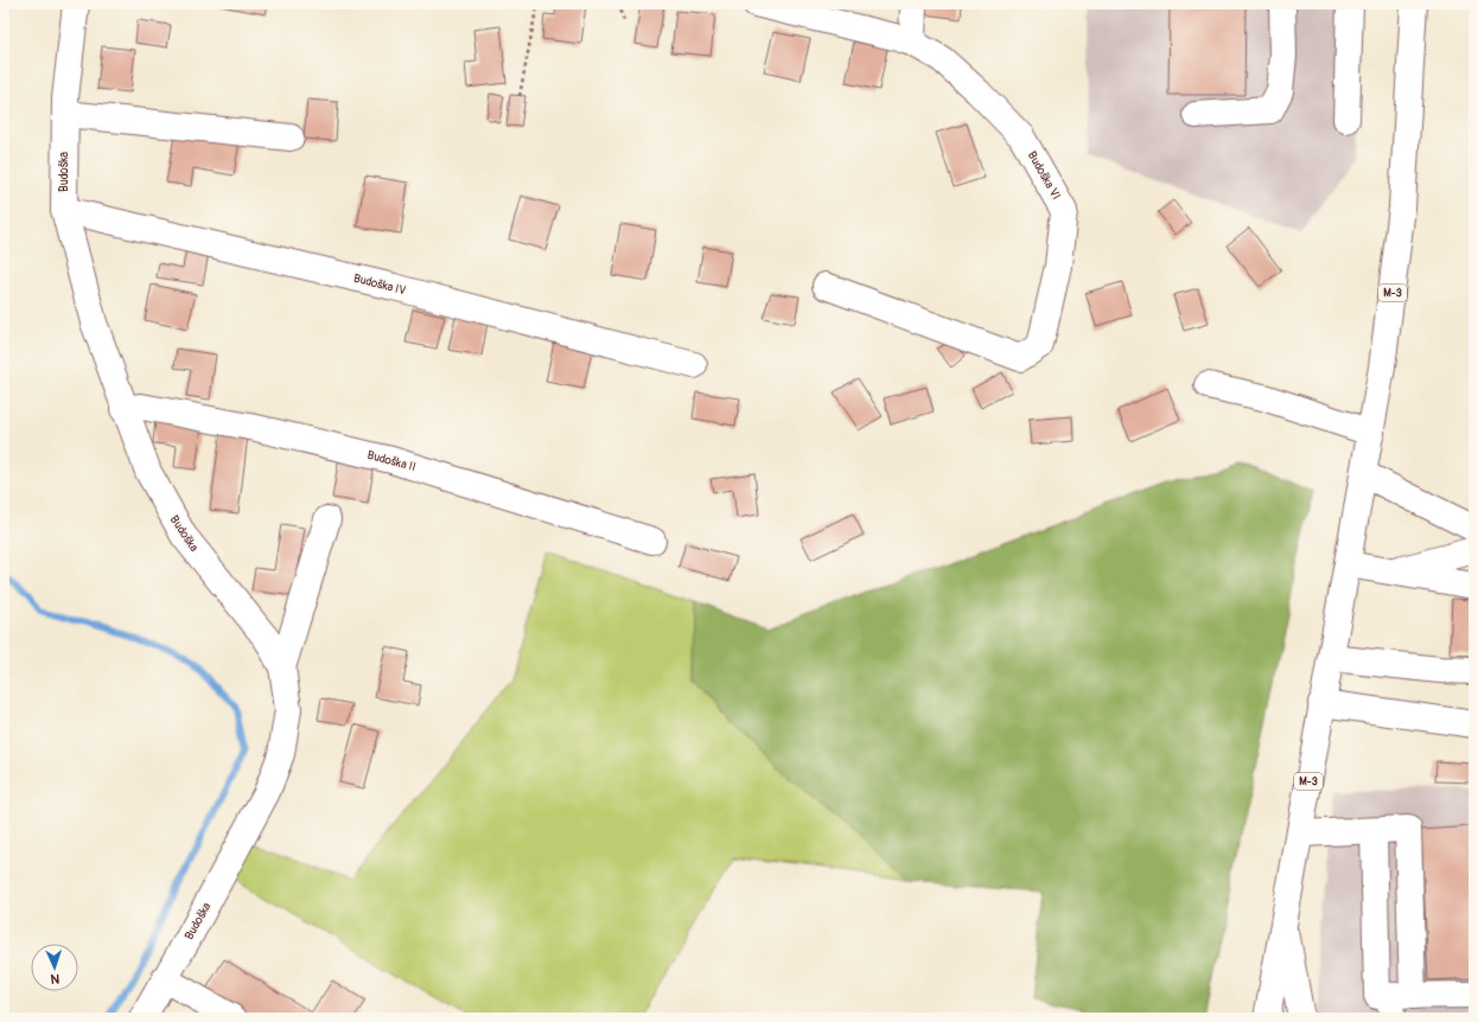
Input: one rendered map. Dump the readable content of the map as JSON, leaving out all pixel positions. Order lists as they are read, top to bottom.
{
  "streets": {
    "street": [
      "Budoška",
      "Budoška VI",
      "Budoška IV",
      "M-3",
      "Budoška II"
    ]
  },
  "crossings": [
    ["Budoška", "Budoška IV"],
    ["Budoška", "Budoška II"]
  ],
  "north": "bottom"
}
